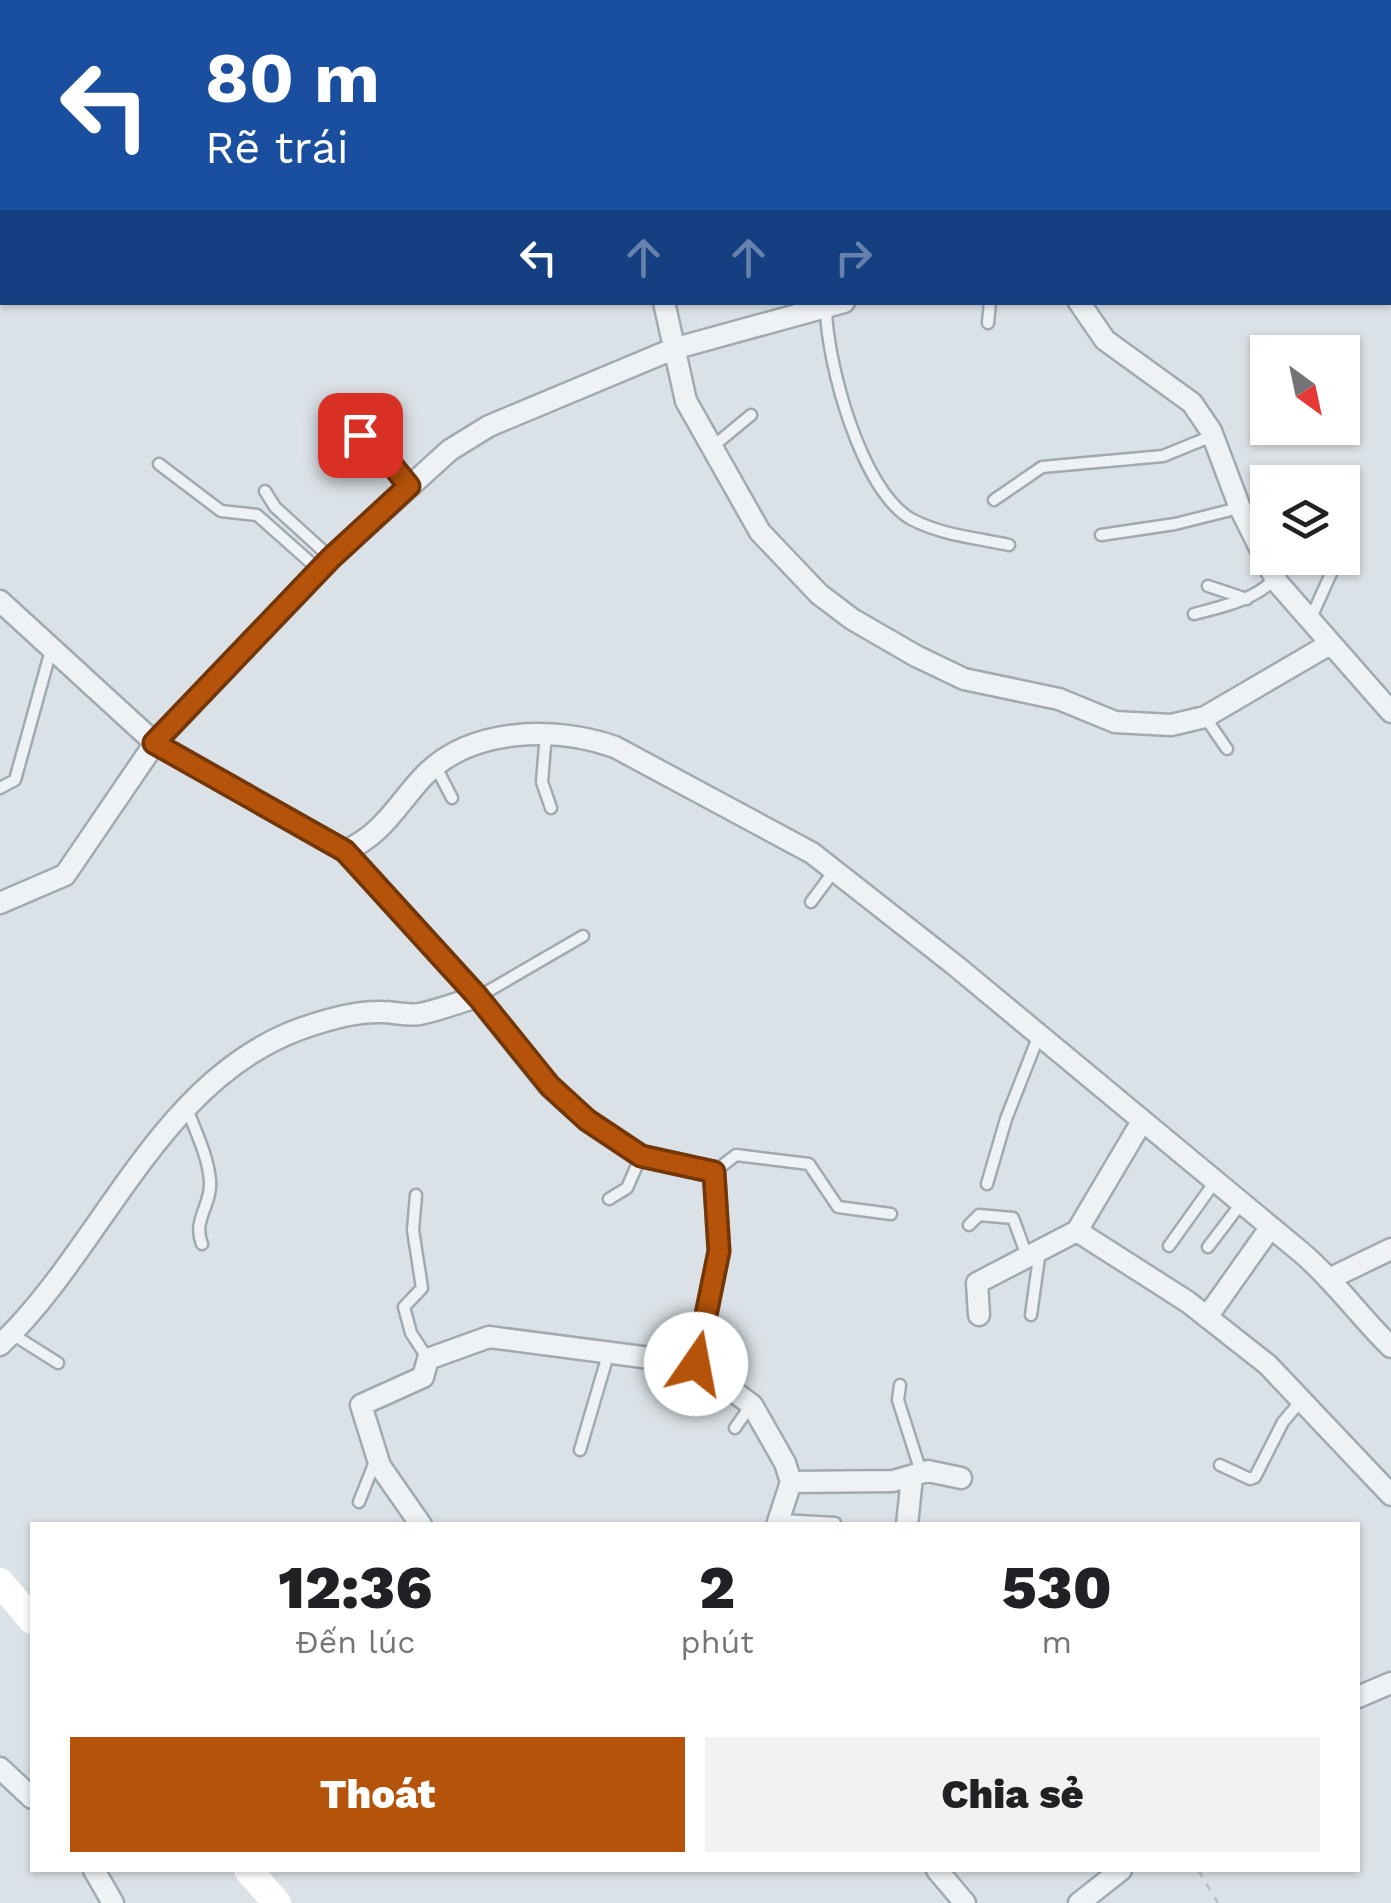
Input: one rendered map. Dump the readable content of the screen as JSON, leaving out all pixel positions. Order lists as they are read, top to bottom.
{
  "north": "bottom right",
  "page": {
    "turn": ["80 m", "Rẽ trái"],
    "eta": [
      "12:36",
      "Đến lúc",
      "2",
      "phút",
      "530",
      "m"
    ],
    "buttons": ["Thoát", "Chia sẻ"]
  }
}
